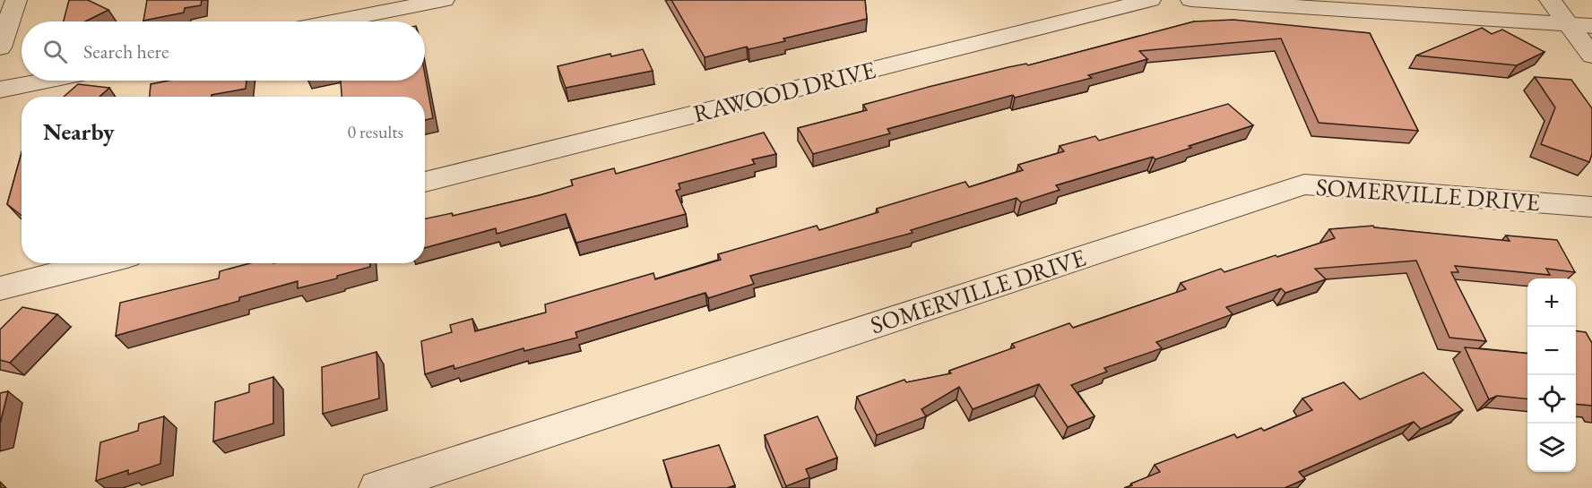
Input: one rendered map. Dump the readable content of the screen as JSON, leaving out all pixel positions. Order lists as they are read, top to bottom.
{
  "streets": {
    "street": ["RAWOOD DRIVE", "SOMERVILLE DRIVE"]
  },
  "page": {
    "search": "Search here",
    "heading": ["Nearby", "0 results"],
    "map_buttons": ["+", "−"]
  }
}
